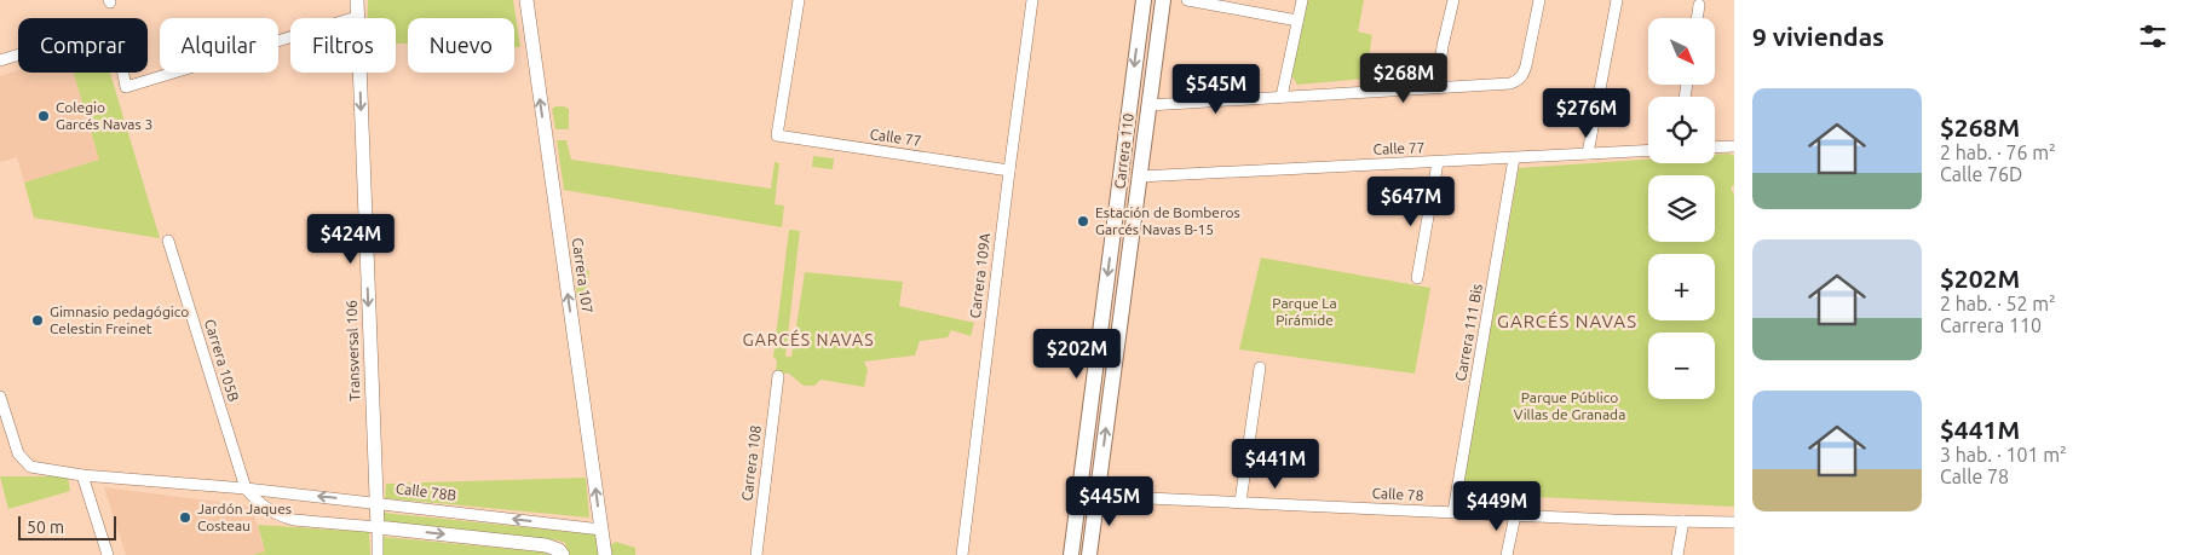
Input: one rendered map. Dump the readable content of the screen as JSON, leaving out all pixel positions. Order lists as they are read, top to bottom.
{
  "streets": {
    "main road": ["Carrera 110"],
    "street": [
      "Calle 77",
      "Carrera 107",
      "Carrera 109A",
      "Carrera 111 Bis",
      "Transversal 106",
      "Carrera 105B",
      "Carrera 108",
      "Calle 78B",
      "Calle 78"
    ]
  },
  "crossings": [
    ["Calle 77", "Carrera 110"],
    ["Calle 77", "Carrera 109A"],
    ["Calle 77", "Carrera 111 Bis"],
    ["Carrera 110", "Calle 78"],
    ["Carrera 107", "Calle 78B"],
    ["Carrera 111 Bis", "Calle 78"],
    ["Transversal 106", "Calle 78B"],
    ["Carrera 105B", "Calle 78B"]
  ],
  "one_way": ["Carrera 107", "Transversal 106"],
  "districts": ["GARCÉS NAVAS", "GARCÉS NAVAS"],
  "parks": ["Parque La Pirámide", "Parque Público Villas de Granada"],
  "places": [
    "Colegio Garcés Navas 3",
    "Estación de Bomberos Garcés Navas B-15",
    "Gimnasio pedagógico Celestin Freinet",
    "Jardón Jaques Costeau"
  ],
  "scale_bar": "50 m",
  "north": "bottom right",
  "page": {
    "heading": "9 viviendas",
    "map_buttons": ["+", "−"],
    "chip": [
      "Comprar",
      "Alquilar",
      "Filtros",
      "Nuevo"
    ],
    "price": [
      "$268M",
      "$545M",
      "$276M",
      "$647M",
      "$424M",
      "$202M",
      "$441M",
      "$445M",
      "$449M"
    ],
    "list": [
      {
        "name": "$268M",
        "note": "2 hab. · 76 m² · Calle 76D"
      },
      {
        "name": "$202M",
        "note": "2 hab. · 52 m² · Carrera 110"
      },
      {
        "name": "$441M",
        "note": "3 hab. · 101 m² · Calle 78"
      }
    ],
    "scale": "50 m"
  }
}
